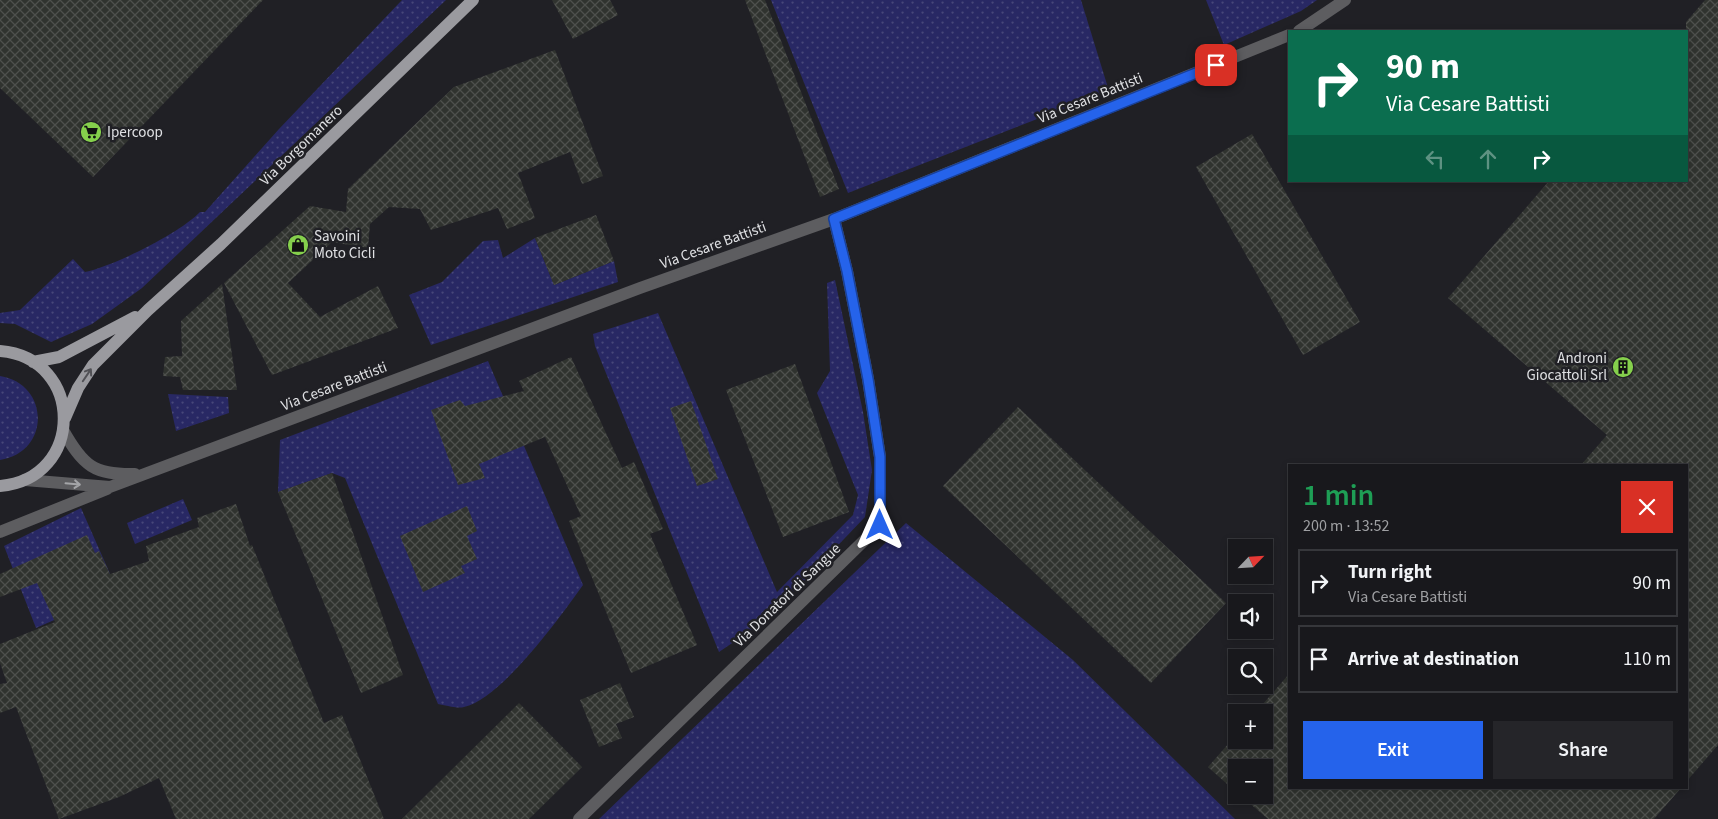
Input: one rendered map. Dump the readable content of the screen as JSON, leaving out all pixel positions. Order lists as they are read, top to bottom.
{
  "streets": {
    "main road": ["Via Borgomanero"],
    "street": ["Via Cesare Battisti", "Via Donatori di Sangue"]
  },
  "crossings": [
    ["Via Cesare Battisti", "Via Borgomanero"],
    ["Via Cesare Battisti", "Via Donatori di Sangue"]
  ],
  "places": {
    "supermarket": ["Ipercoop"],
    "shop": ["Savoini Moto Cicli"],
    "building": ["Androni Giocattoli Srl"]
  },
  "north": "top right",
  "page": {
    "turn": ["90 m", "Via Cesare Battisti"],
    "heading": ["1 min", "200 m · 13:52"],
    "map_buttons": ["+", "−"],
    "list": [
      {
        "name": "Turn right",
        "note": "Via Cesare Battisti",
        "value": "90 m"
      },
      {
        "name": "Arrive at destination",
        "value": "110 m"
      }
    ],
    "buttons": ["Exit", "Share"]
  }
}
